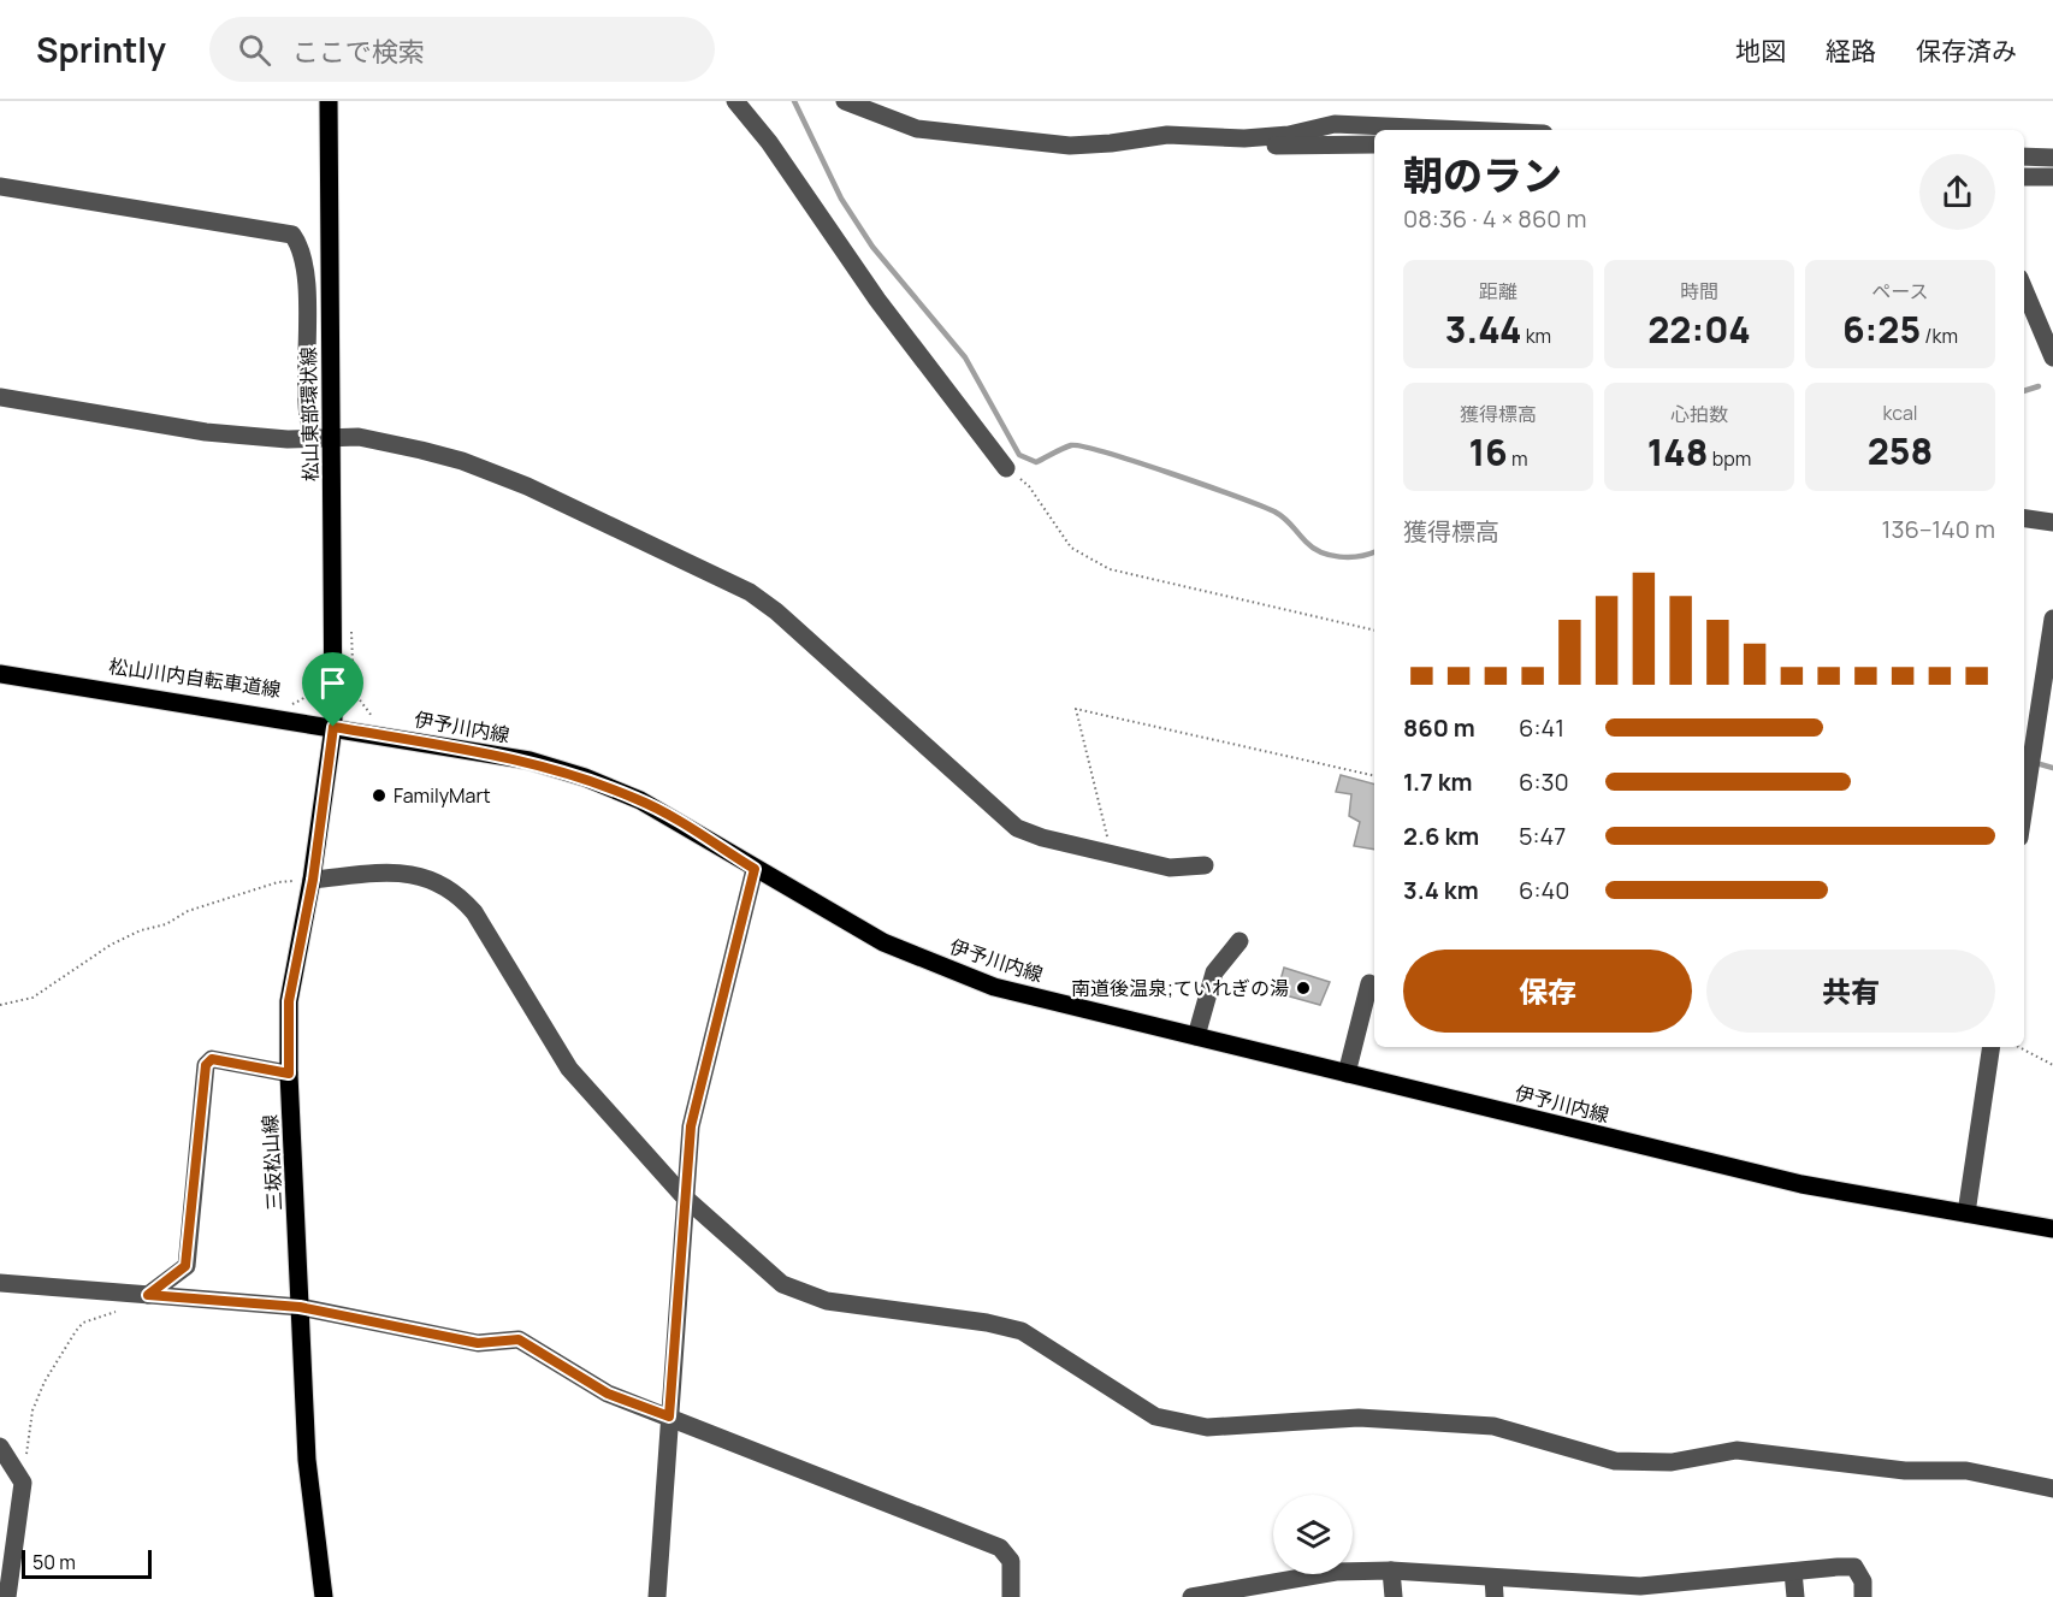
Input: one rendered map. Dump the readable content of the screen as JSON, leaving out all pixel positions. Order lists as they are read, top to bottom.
{
  "streets": {
    "main road": ["松山東部環状線", "伊予川内線", "三坂松山線"],
    "path": ["松山川内自転車道線"]
  },
  "crossings": [
    ["松山東部環状線", "伊予川内線"],
    ["松山東部環状線", "三坂松山線"],
    ["伊予川内線", "三坂松山線"]
  ],
  "places": ["FamilyMart", "南道後温泉;ていれぎの湯"],
  "scale_bar": "50 m",
  "page": {
    "header": "Sprintly",
    "search": "ここで検索",
    "nav": ["地図", "経路", "保存済み"],
    "heading": ["朝のラン", "08:36 · 4 × 860 m"],
    "stats": [
      ["距離", "3.44 km"],
      ["時間", "22:04"],
      ["ペース", "6:25 /km"],
      ["獲得標高", "16 m"],
      ["心拍数", "148 bpm"],
      ["kcal", "258"]
    ],
    "chart": ["獲得標高", "136–140 m"],
    "list": [
      {
        "name": "860 m",
        "note": "6:41"
      },
      {
        "name": "1.7 km",
        "note": "6:30"
      },
      {
        "name": "2.6 km",
        "note": "5:47"
      },
      {
        "name": "3.4 km",
        "note": "6:40"
      }
    ],
    "buttons": ["保存", "共有"],
    "scale": "50 m"
  }
}
